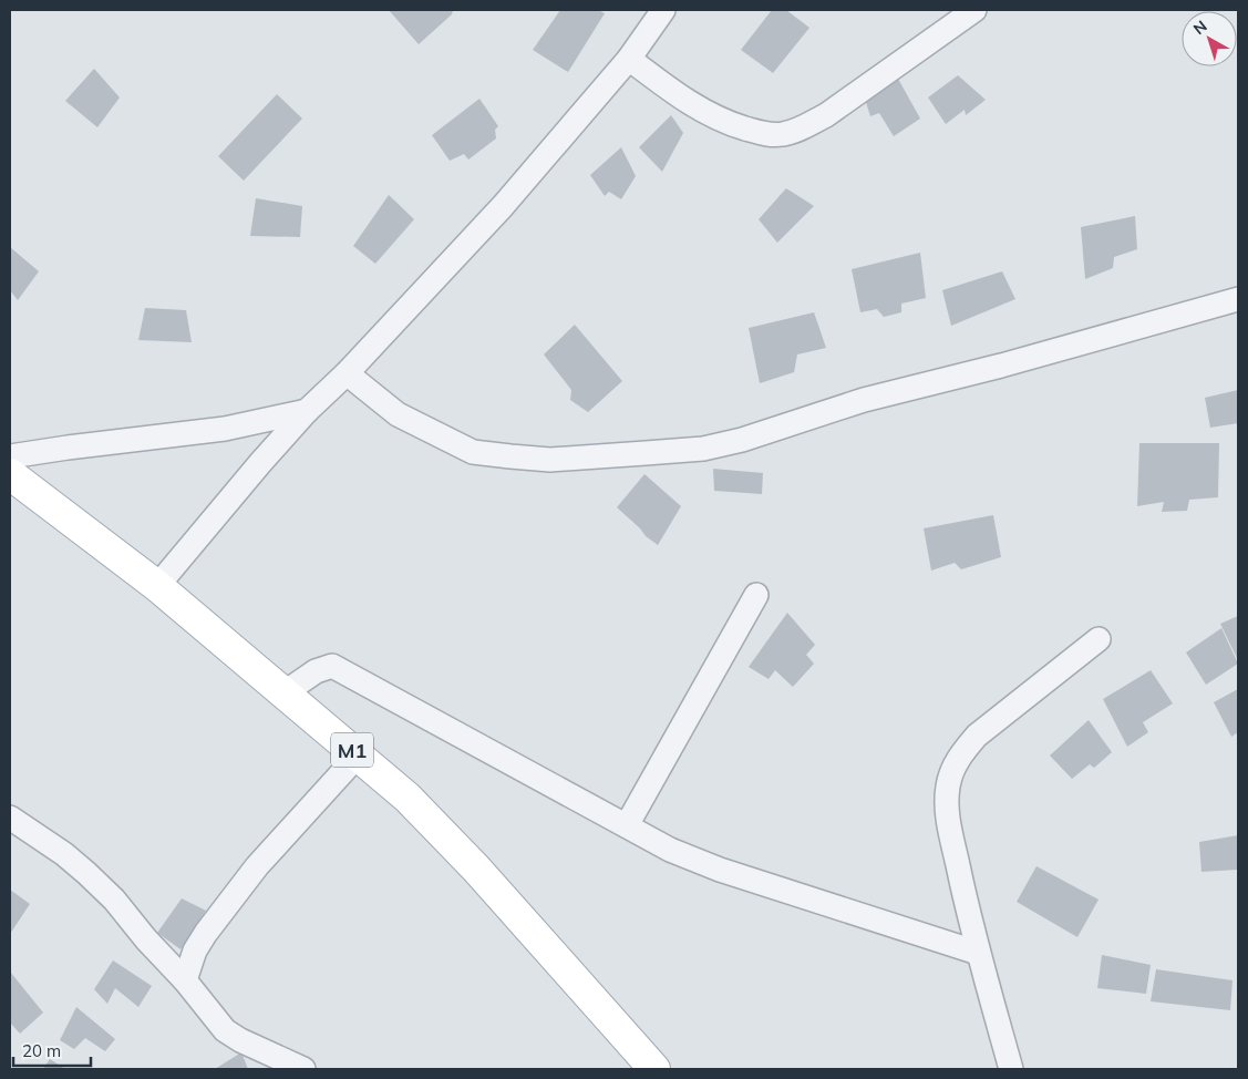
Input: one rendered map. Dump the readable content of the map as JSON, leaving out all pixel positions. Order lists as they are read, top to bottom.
{
  "streets": {
    "main road": ["M1"]
  },
  "scale_bar": "20 m",
  "north": "top left"
}
